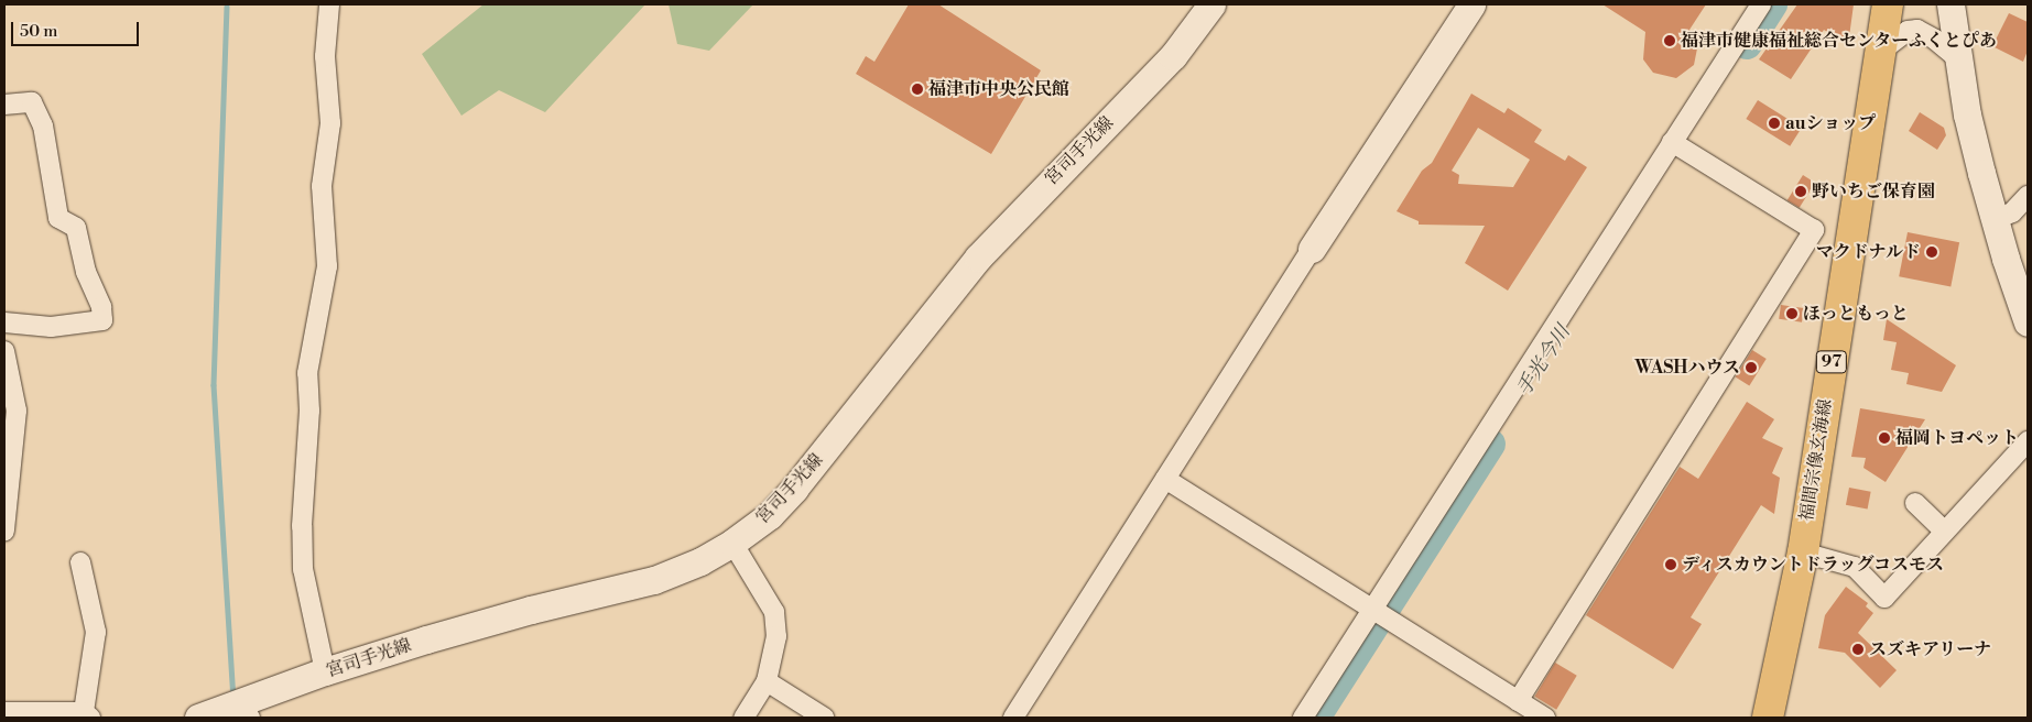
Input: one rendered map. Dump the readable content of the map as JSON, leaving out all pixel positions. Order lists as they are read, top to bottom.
{
  "streets": {
    "main road": ["宮司手光線", "97", "福間宗像玄海線"]
  },
  "water": ["手光今川"],
  "places": [
    "福津市健康福祉総合センターふくとぴあ",
    "福津市中央公民館",
    "auショップ",
    "野いちご保育園",
    "マクドナルド",
    "ほっともっと",
    "WASHハウス",
    "福岡トヨペット",
    "ディスカウントドラッグコスモス",
    "スズキアリーナ"
  ],
  "scale_bar": "50 m"
}
